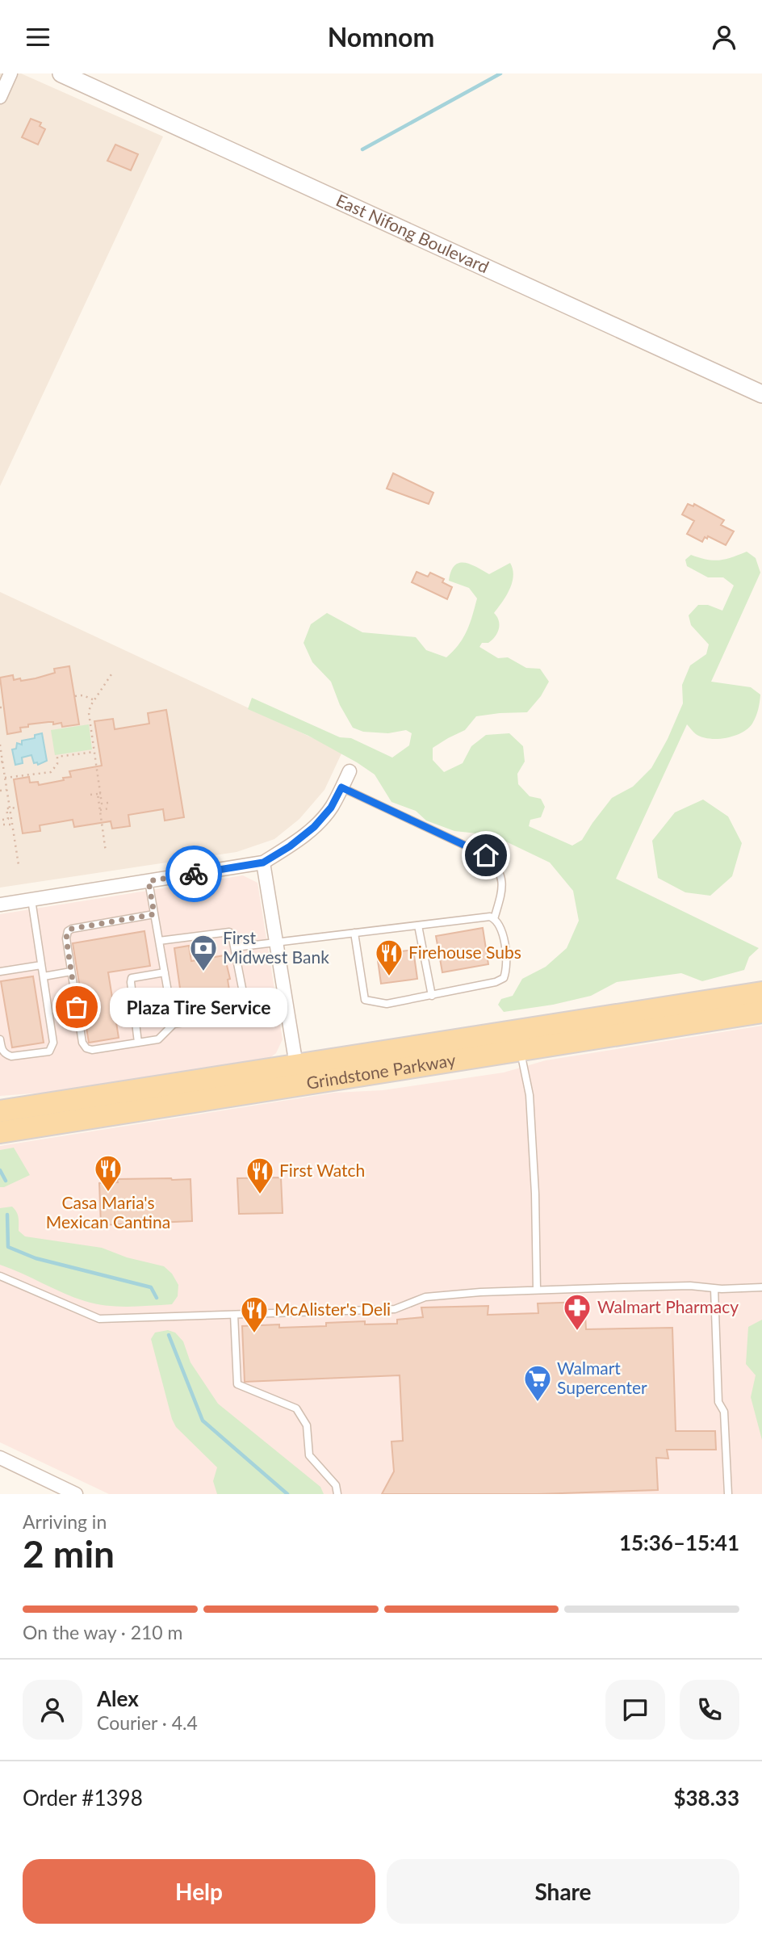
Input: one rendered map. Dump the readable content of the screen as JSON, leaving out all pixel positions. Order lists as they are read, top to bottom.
{
  "streets": {
    "main road": ["Grindstone Parkway"],
    "street": ["East Nifong Boulevard"]
  },
  "places": {
    "bank": ["First Midwest Bank"],
    "restaurant": [
      "Firehouse Subs",
      "Casa Maria's Mexican Cantina",
      "First Watch",
      "McAlister's Deli"
    ],
    "other": ["Plaza Tire Service"],
    "pharmacy": ["Walmart Pharmacy"],
    "supermarket": ["Walmart Supercenter"]
  },
  "page": {
    "header": "Nomnom",
    "bubble": "Plaza Tire Service",
    "heading": ["2 min", "Arriving in", "15:36–15:41"],
    "panel": [
      "Alex",
      "Courier · 4.4",
      "Order #1398",
      "$38.33"
    ],
    "bar": "On the way · 210 m",
    "buttons": ["Help", "Share"]
  }
}
